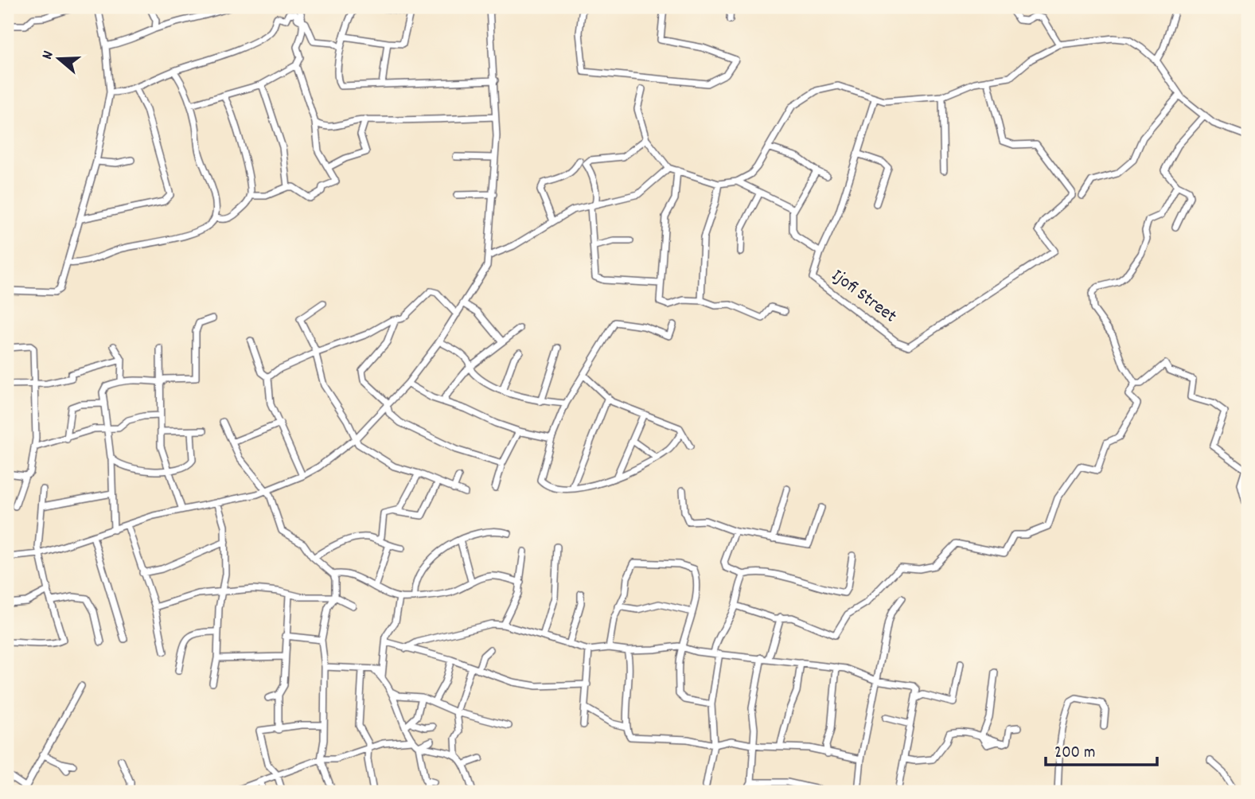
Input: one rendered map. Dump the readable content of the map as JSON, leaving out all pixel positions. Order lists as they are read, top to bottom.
{
  "streets": {
    "street": ["Ijofi Street"]
  },
  "scale_bar": "200 m",
  "north": "left"
}
